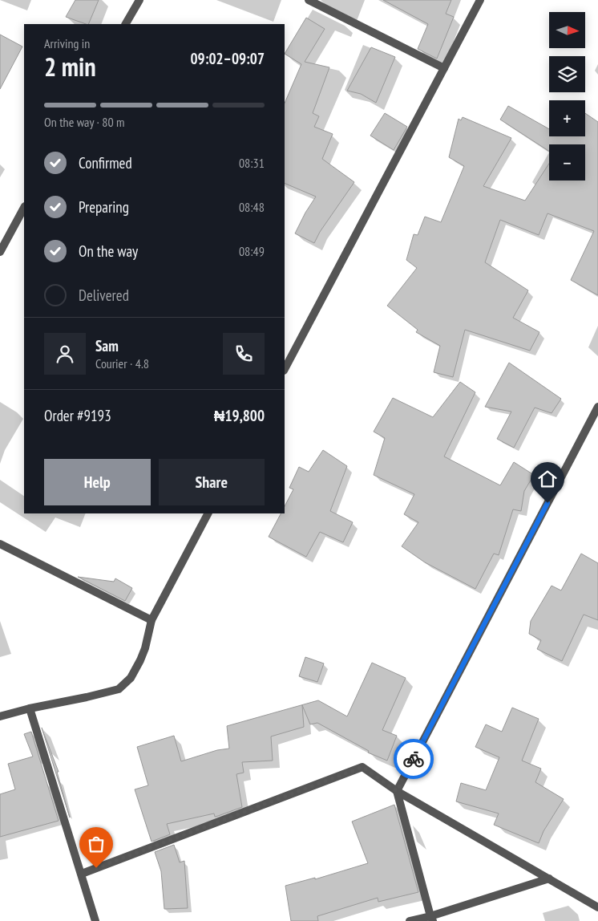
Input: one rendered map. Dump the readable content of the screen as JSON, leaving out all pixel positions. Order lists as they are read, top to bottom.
{
  "north": "right",
  "page": {
    "map_buttons": ["+", "−"],
    "heading": ["2 min", "Arriving in", "09:02–09:07"],
    "panel": [
      "Sam",
      "Courier · 4.8",
      "Order #9193",
      "₦19,800"
    ],
    "bar": "On the way · 80 m",
    "list": [
      ["Confirmed", "08:31"],
      ["Preparing", "08:48"],
      ["On the way", "08:49"],
      "Delivered"
    ],
    "buttons": ["Help", "Share"]
  }
}
